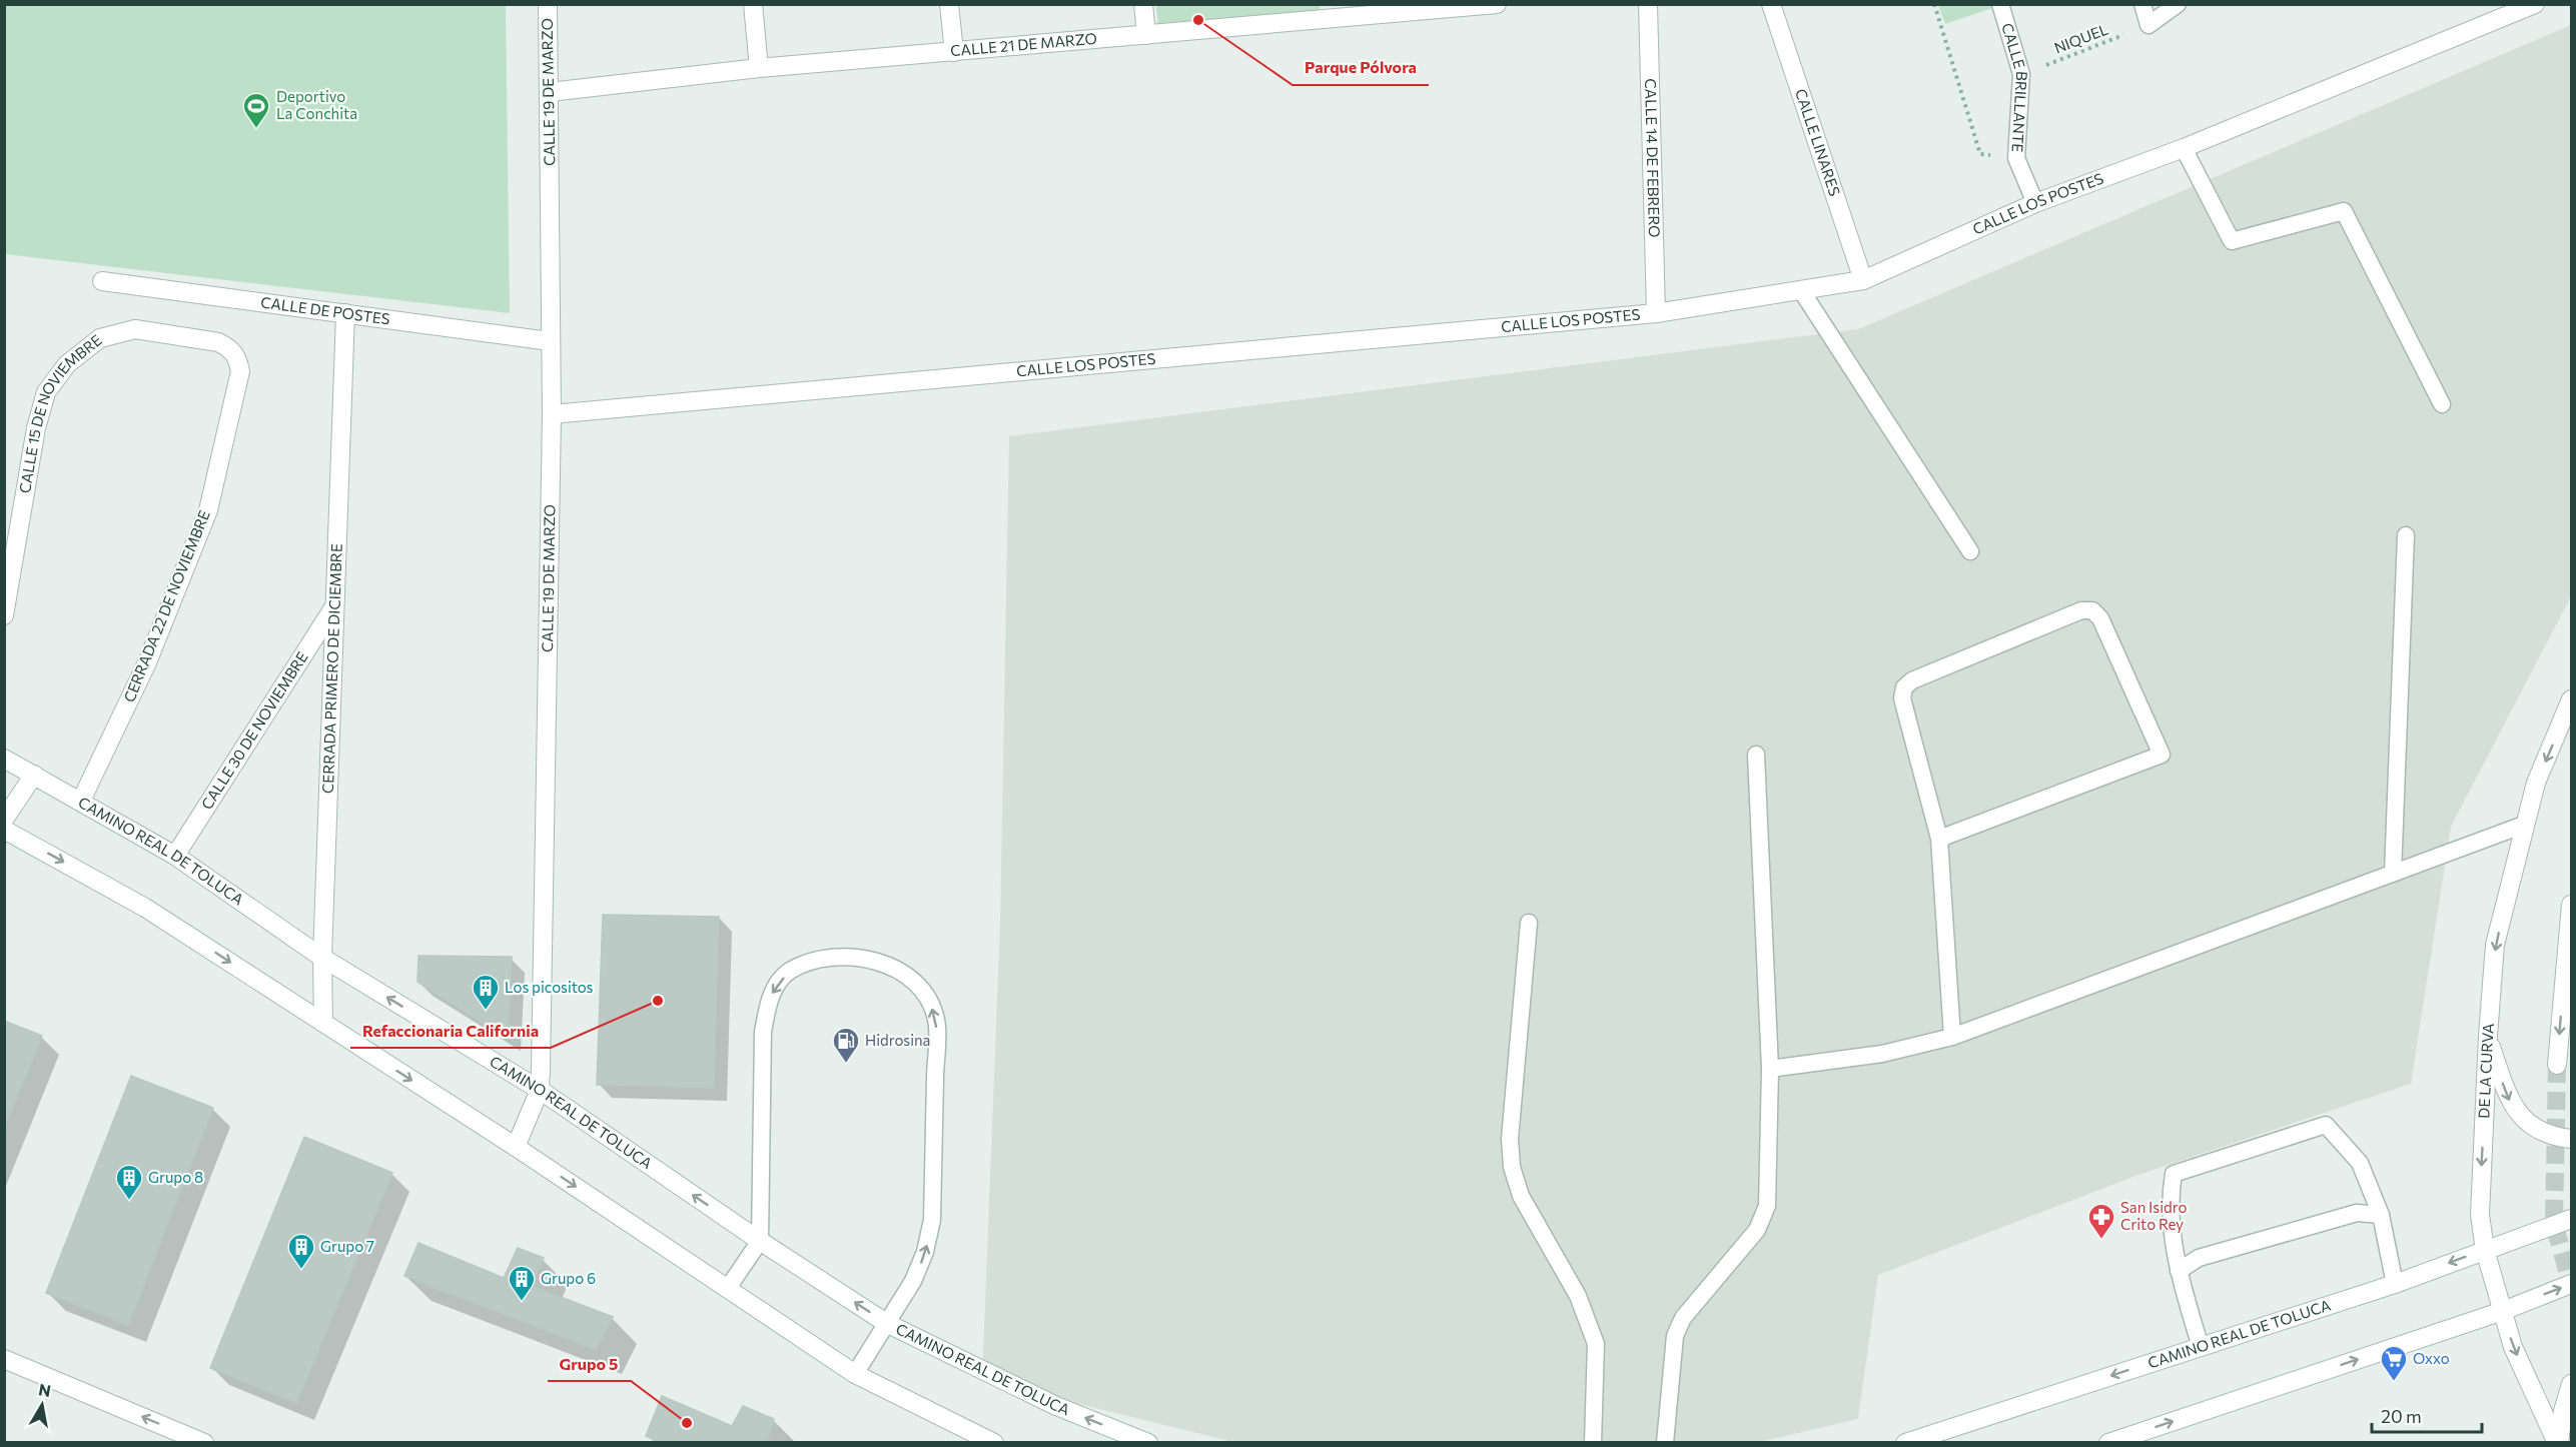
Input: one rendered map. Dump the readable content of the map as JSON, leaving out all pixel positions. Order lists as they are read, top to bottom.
{
  "streets": {
    "street": [
      "CALLE 21 DE MARZO",
      "CALLE 19 DE MARZO",
      "CALLE LINARES",
      "CALLE 14 DE FEBRERO",
      "CALLE LOS POSTES",
      "CALLE DE POSTES",
      "CALLE 15 DE NOVIEMBRE",
      "CERRADA 22 DE NOVIEMBRE",
      "CERRADA PRIMERO DE DICIEMBRE",
      "CALLE 30 DE NOVIEMBRE",
      "CAMINO REAL DE TOLUCA",
      "DE LA CURVA"
    ],
    "lane": ["CALLE BRILLANTE"],
    "path": ["NIQUEL"]
  },
  "crossings": [
    ["NIQUEL", "CALLE BRILLANTE"],
    ["CALLE 21 DE MARZO", "CALLE 19 DE MARZO"],
    ["CALLE BRILLANTE", "CALLE LOS POSTES"],
    ["CALLE 19 DE MARZO", "CALLE LOS POSTES"],
    ["CALLE 19 DE MARZO", "CALLE DE POSTES"],
    ["CALLE 19 DE MARZO", "CAMINO REAL DE TOLUCA"],
    ["CALLE LINARES", "CALLE LOS POSTES"],
    ["CALLE 14 DE FEBRERO", "CALLE LOS POSTES"],
    ["CALLE DE POSTES", "CERRADA PRIMERO DE DICIEMBRE"],
    ["CALLE 15 DE NOVIEMBRE", "CERRADA 22 DE NOVIEMBRE"],
    ["CERRADA 22 DE NOVIEMBRE", "CAMINO REAL DE TOLUCA"],
    ["CERRADA PRIMERO DE DICIEMBRE", "CALLE 30 DE NOVIEMBRE"],
    ["CERRADA PRIMERO DE DICIEMBRE", "CAMINO REAL DE TOLUCA"],
    ["CALLE 30 DE NOVIEMBRE", "CAMINO REAL DE TOLUCA"],
    ["CAMINO REAL DE TOLUCA", "DE LA CURVA"]
  ],
  "places": {
    "other": ["Parque Pólvora", "Refaccionaria California", "Grupo 5"],
    "sports": ["Deportivo La Conchita"],
    "building": [
      "Los picositos",
      "Grupo 8",
      "Grupo 7",
      "Grupo 6"
    ],
    "fuel station": ["Hidrosina"],
    "pharmacy": ["San Isidro Crito Rey"],
    "supermarket": ["Oxxo"]
  },
  "scale_bar": "20 m",
  "north": "top"
}
